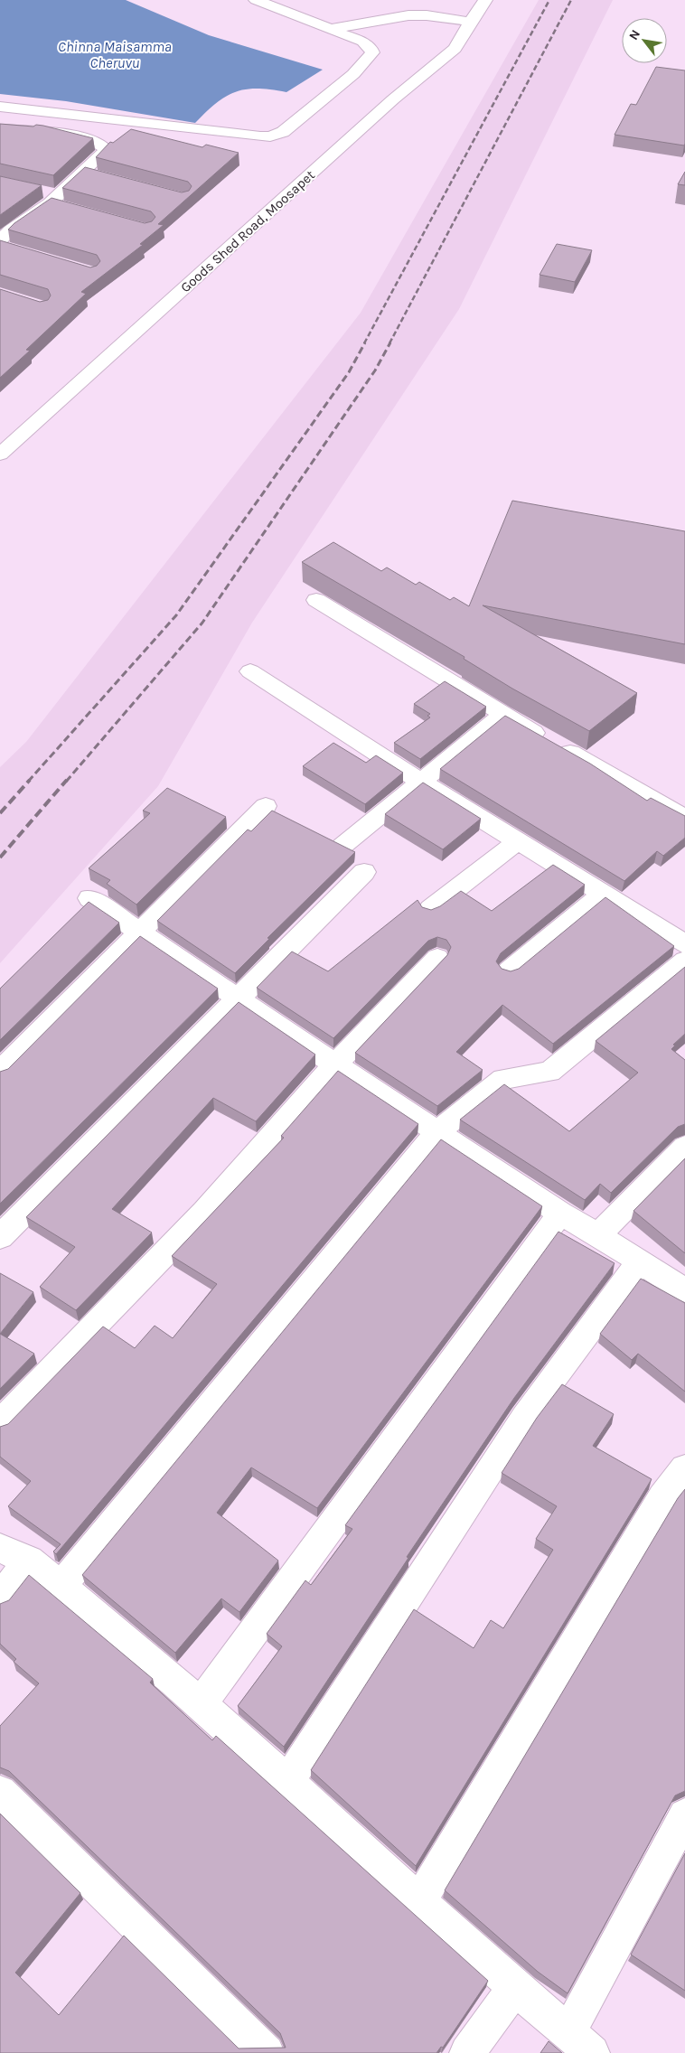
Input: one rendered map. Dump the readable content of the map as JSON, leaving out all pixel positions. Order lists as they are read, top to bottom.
{
  "streets": {
    "street": ["Goods Shed Road, Moosapet"]
  },
  "water": ["Chinna Maisamma Cheruvu"],
  "north": "top left"
}
